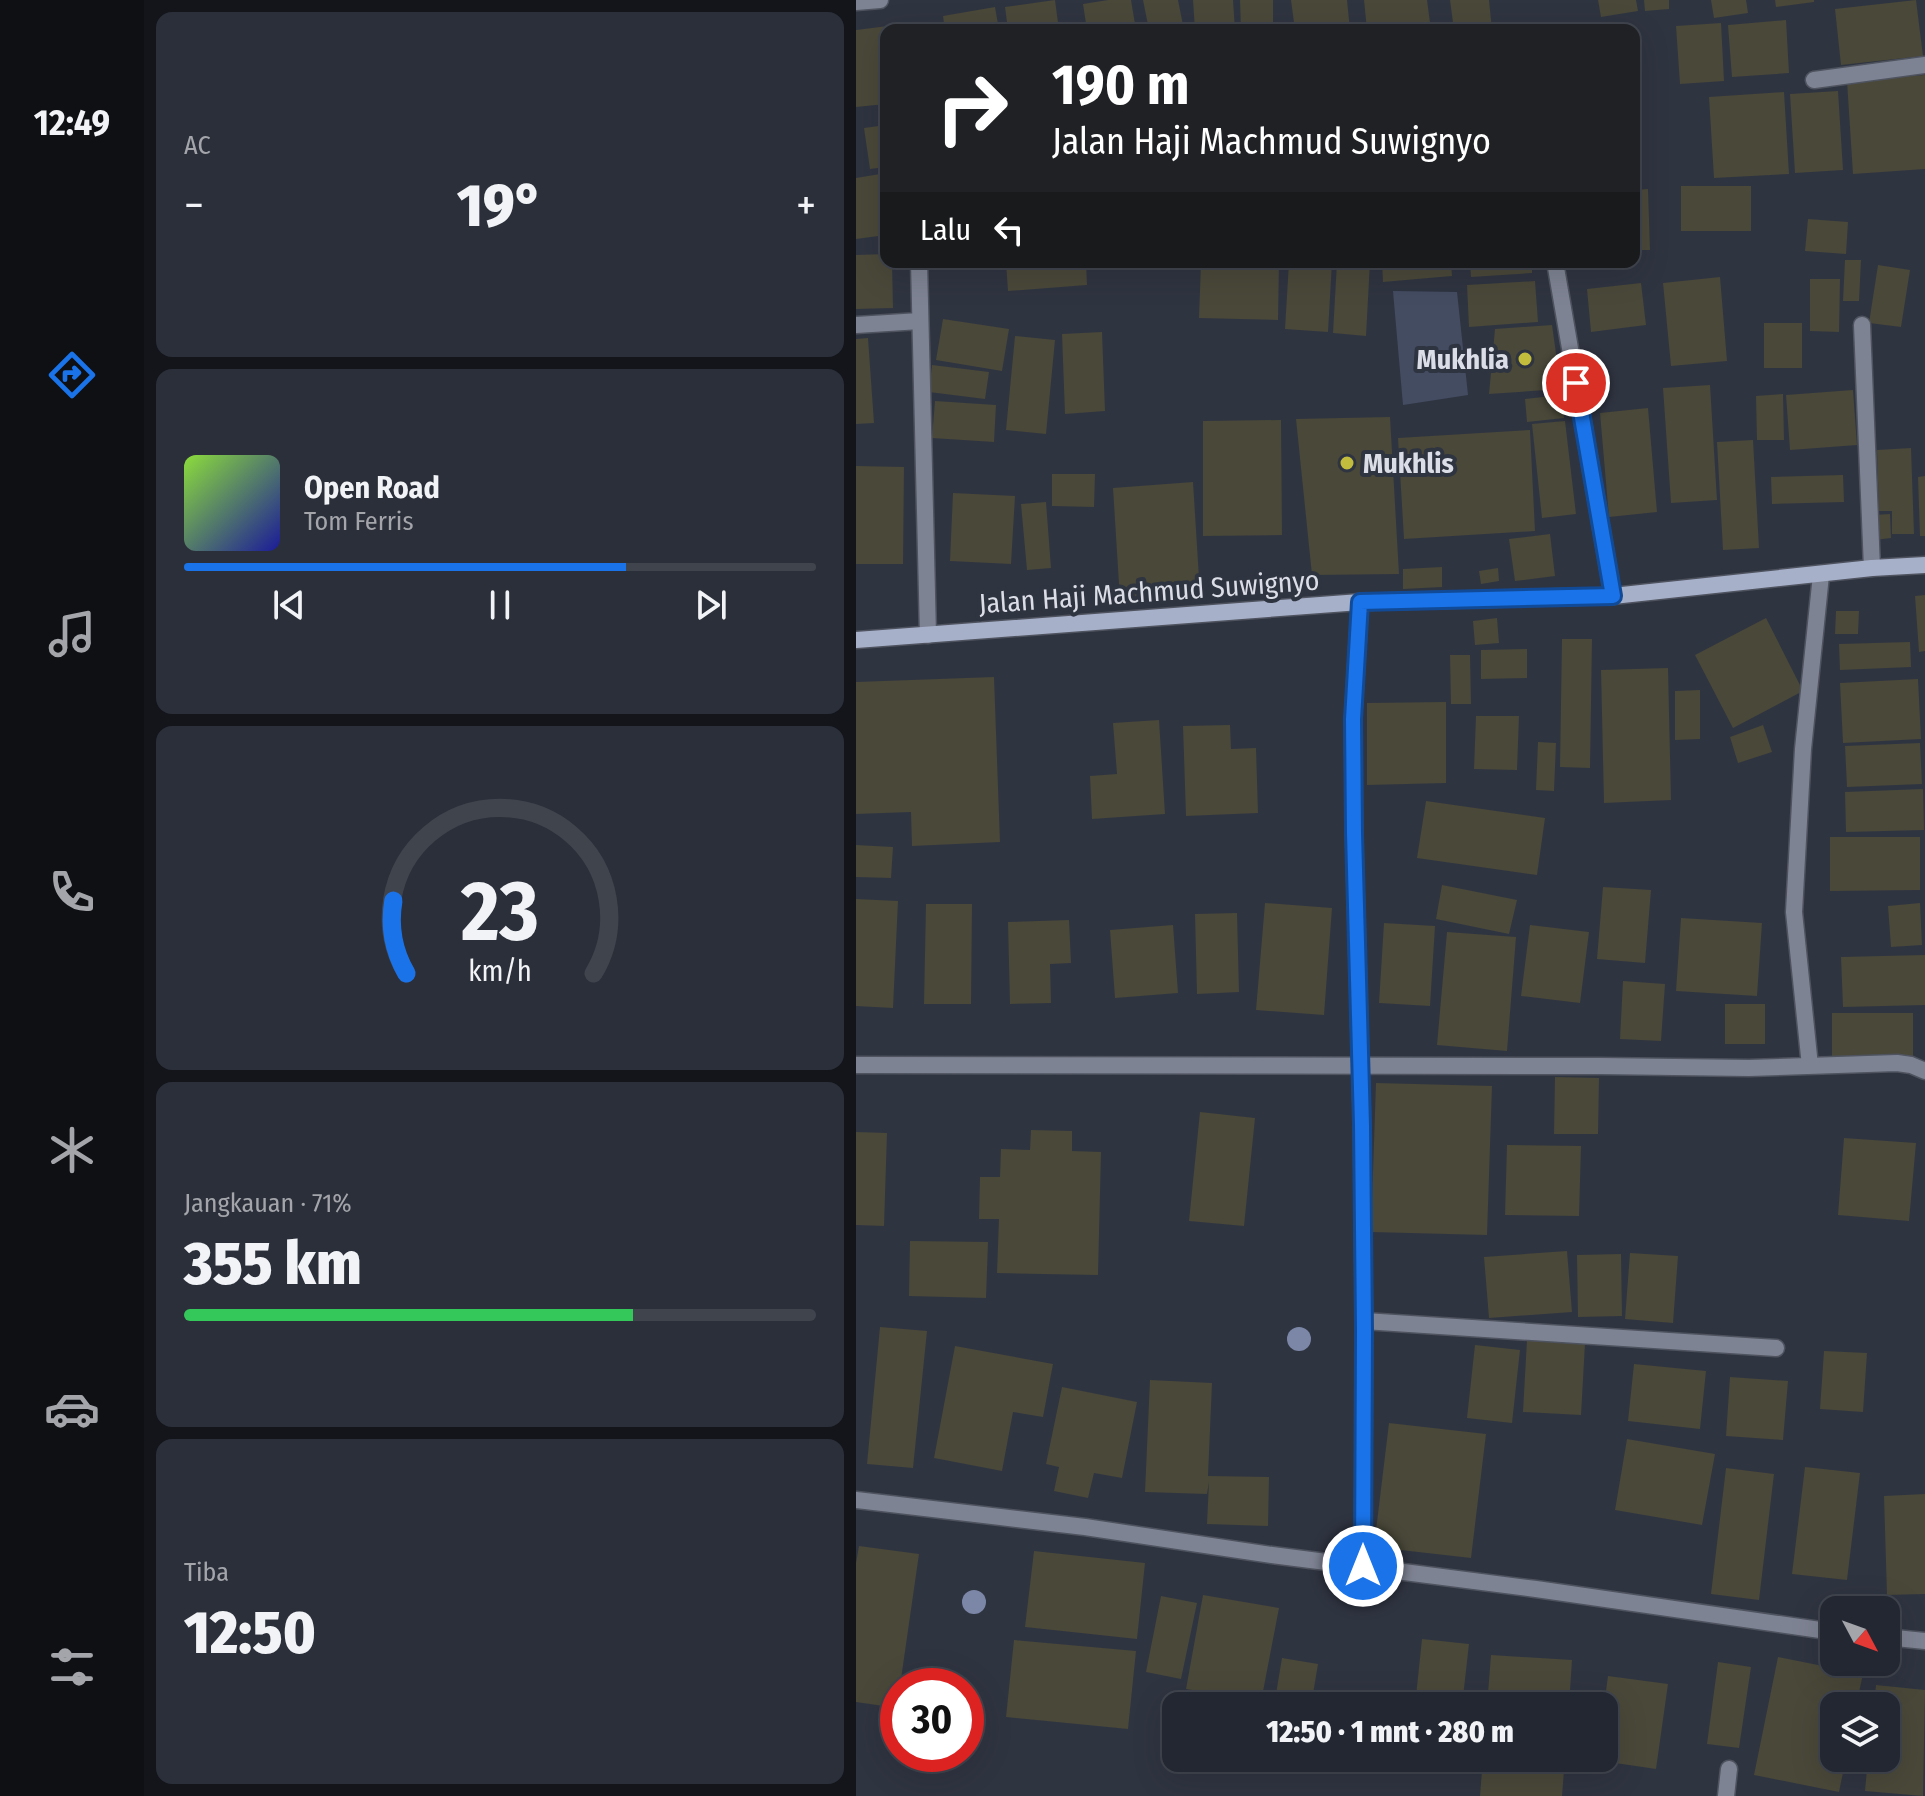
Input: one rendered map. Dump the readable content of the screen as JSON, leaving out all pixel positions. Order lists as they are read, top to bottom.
{
  "streets": {
    "street": ["Jalan Haji Machmud Suwignyo"]
  },
  "places": ["Mukhlia", "Mukhlis"],
  "north": "bottom right",
  "page": {
    "tabs": "12:49",
    "tile": [
      "AC",
      ["Jangkauan · 71%", "355 km"],
      ["Tiba", "12:50"]
    ],
    "turn": ["190 m", "Jalan Haji Machmud Suwignyo"],
    "heat": ["−", "19°", "+"],
    "then": "Lalu",
    "song": ["Open Road", "Tom Ferris"],
    "limit": "30",
    "trip": "12:50 · 1 mnt · 280 m",
    "gauge": ["23", "km/h"]
  }
}
